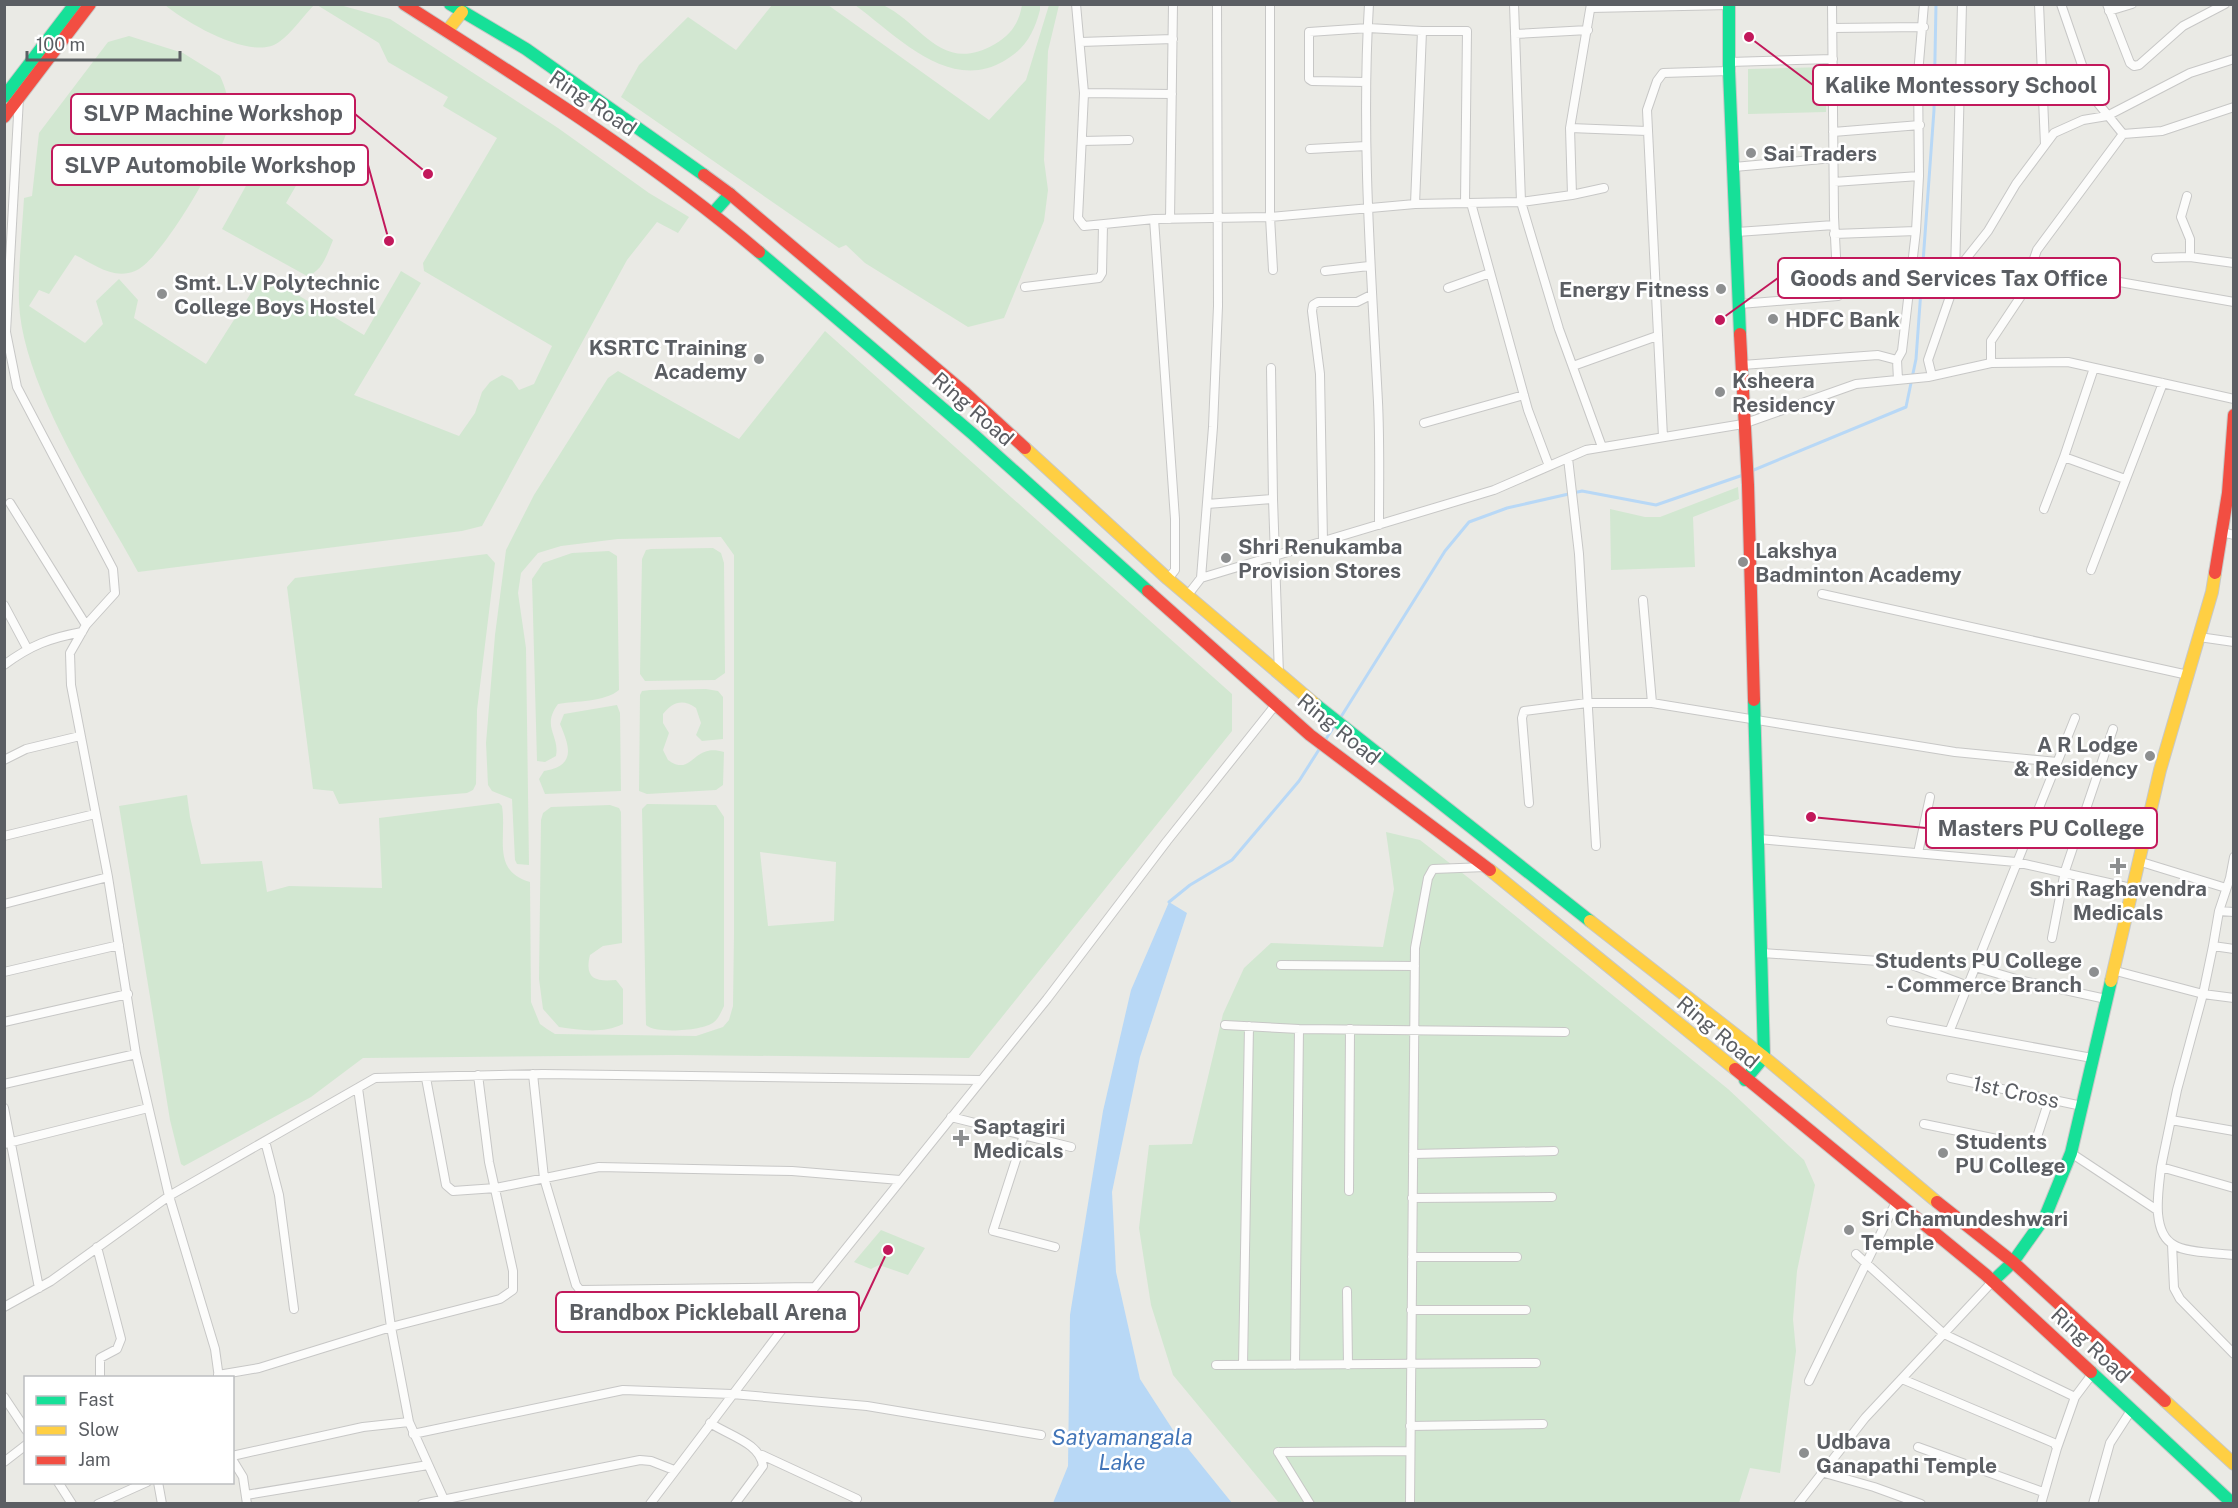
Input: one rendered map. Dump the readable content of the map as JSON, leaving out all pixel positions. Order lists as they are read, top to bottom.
{
  "streets": {
    "main road": ["Ring Road"],
    "street": ["1st Cross"]
  },
  "water": ["Satyamangala Lake"],
  "places": {
    "other": [
      "Kalike Montessory School",
      "Sai Traders",
      "SLVP Machine Workshop",
      "SLVP Automobile Workshop",
      "Energy Fitness",
      "Smt. L.V Polytechnic College Boys Hostel",
      "HDFC Bank",
      "Goods and Services Tax Office",
      "KSRTC Training Academy",
      "Ksheera Residency",
      "Shri Renukamba Provision Stores",
      "Lakshya Badminton Academy",
      "A R Lodge & Residency",
      "Masters PU College",
      "Students PU College - Commerce Branch",
      "Students PU College",
      "Sri Chamundeshwari Temple",
      "Brandbox Pickleball Arena",
      "Udbava Ganapathi Temple"
    ],
    "health": ["Shri Raghavendra Medicals", "Saptagiri Medicals"]
  },
  "legend": ["Fast", "Slow", "Jam"],
  "scale_bar": "100 m"
}
